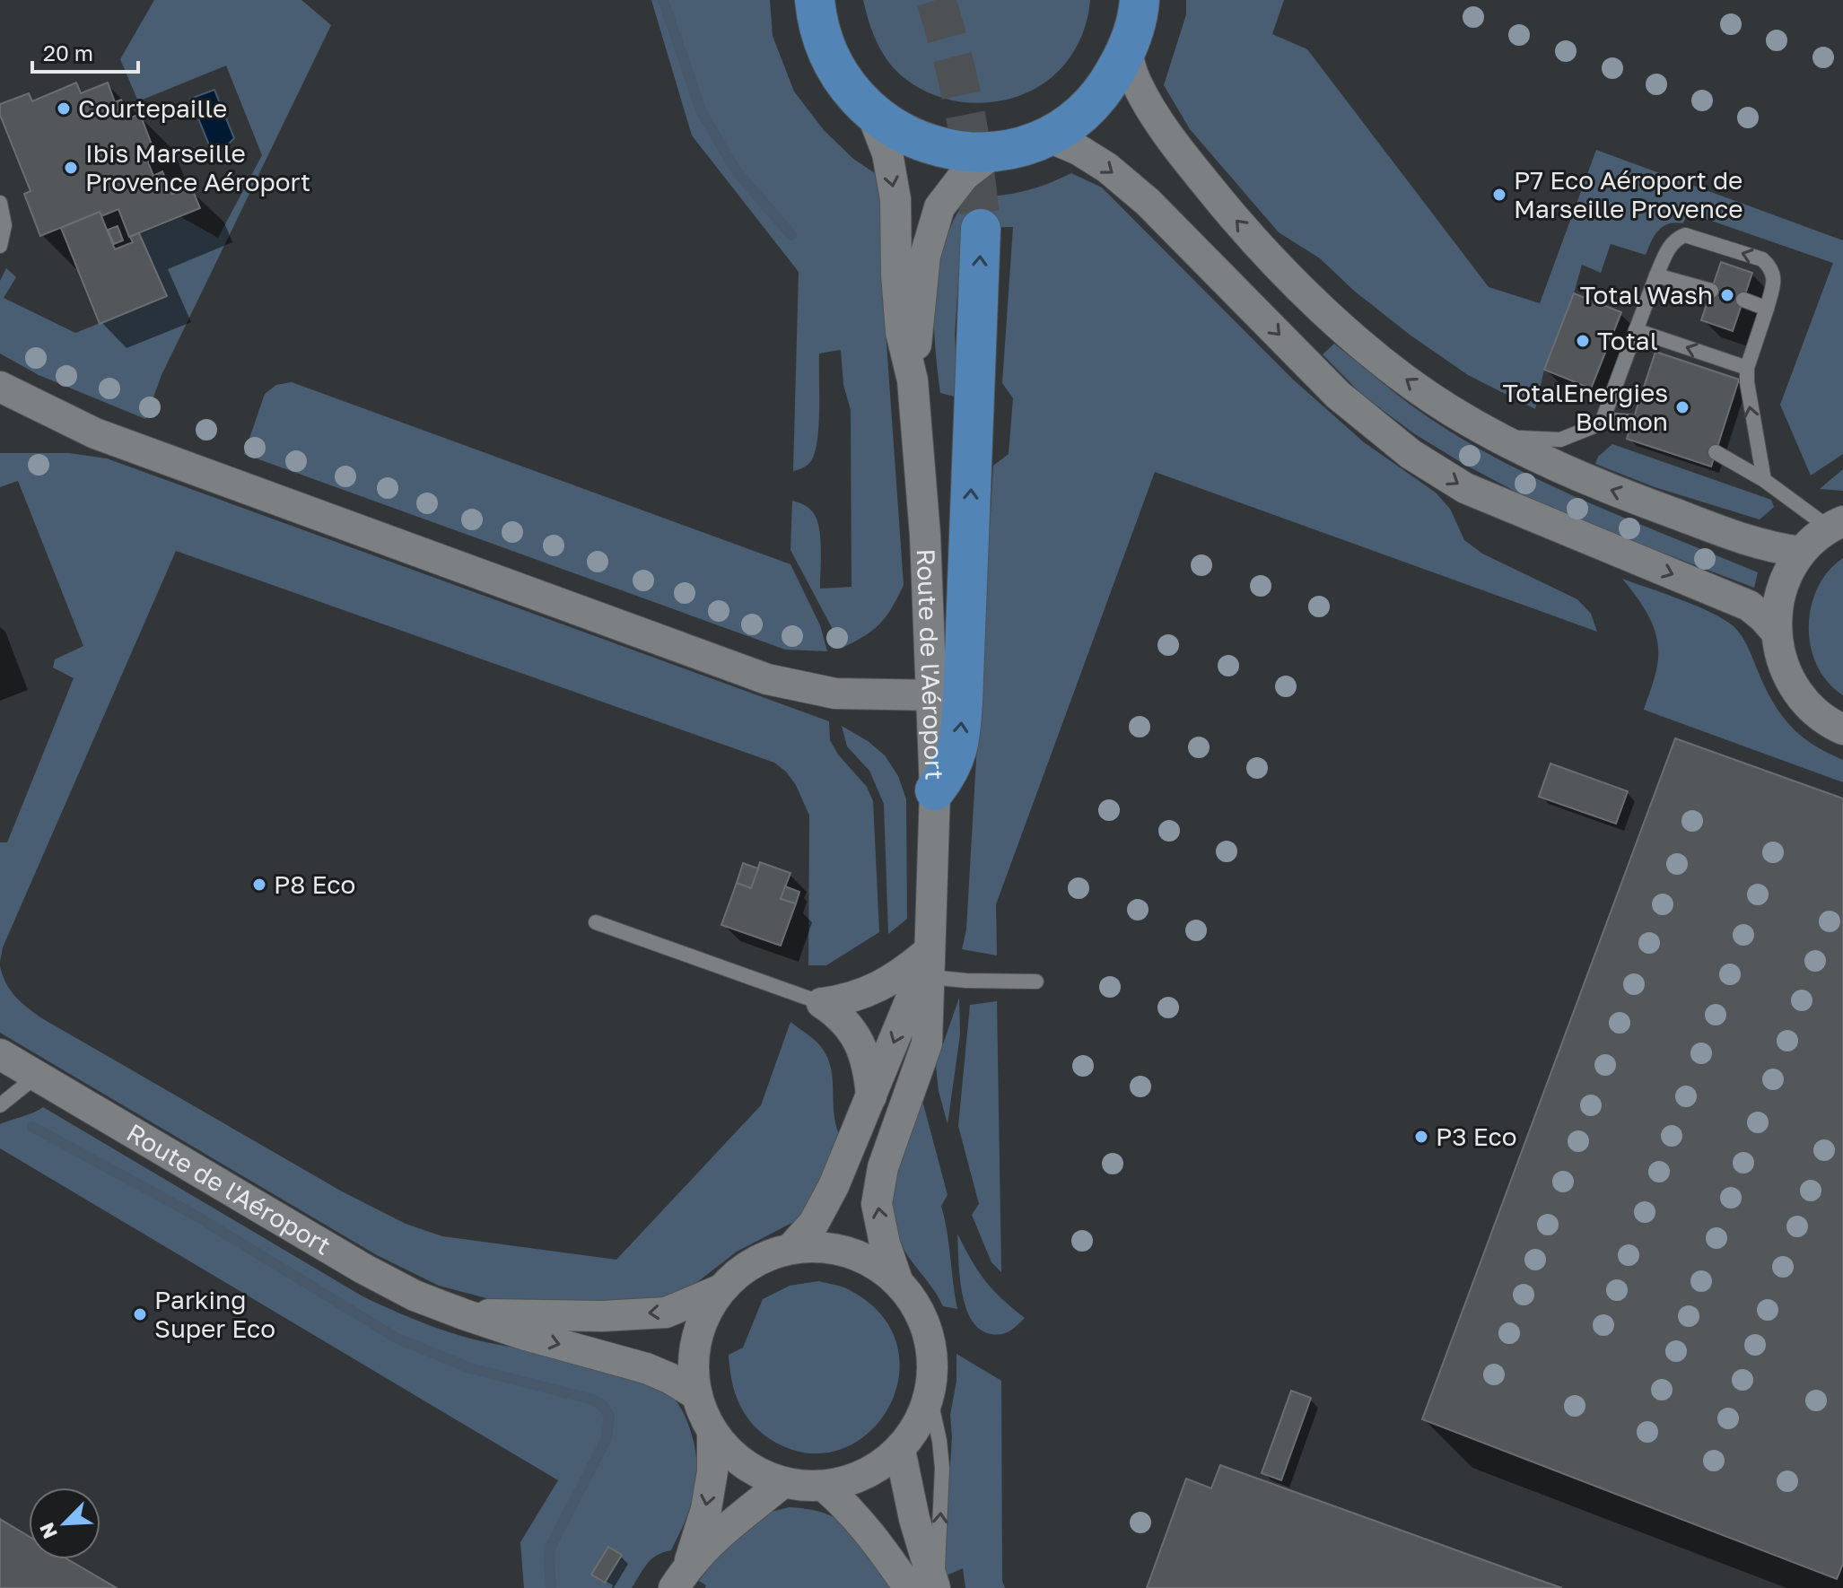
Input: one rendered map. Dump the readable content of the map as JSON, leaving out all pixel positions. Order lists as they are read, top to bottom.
{
  "streets": {
    "main road": ["Route de l'Aéroport"]
  },
  "places": [
    "Courtepaille",
    "Ibis Marseille Provence Aéroport",
    "P7 Eco Aéroport de Marseille Provence",
    "Total Wash",
    "Total",
    "TotalEnergies Bolmon",
    "P8 Eco",
    "P3 Eco",
    "Parking Super Eco"
  ],
  "scale_bar": "20 m",
  "north": "bottom left"
}
